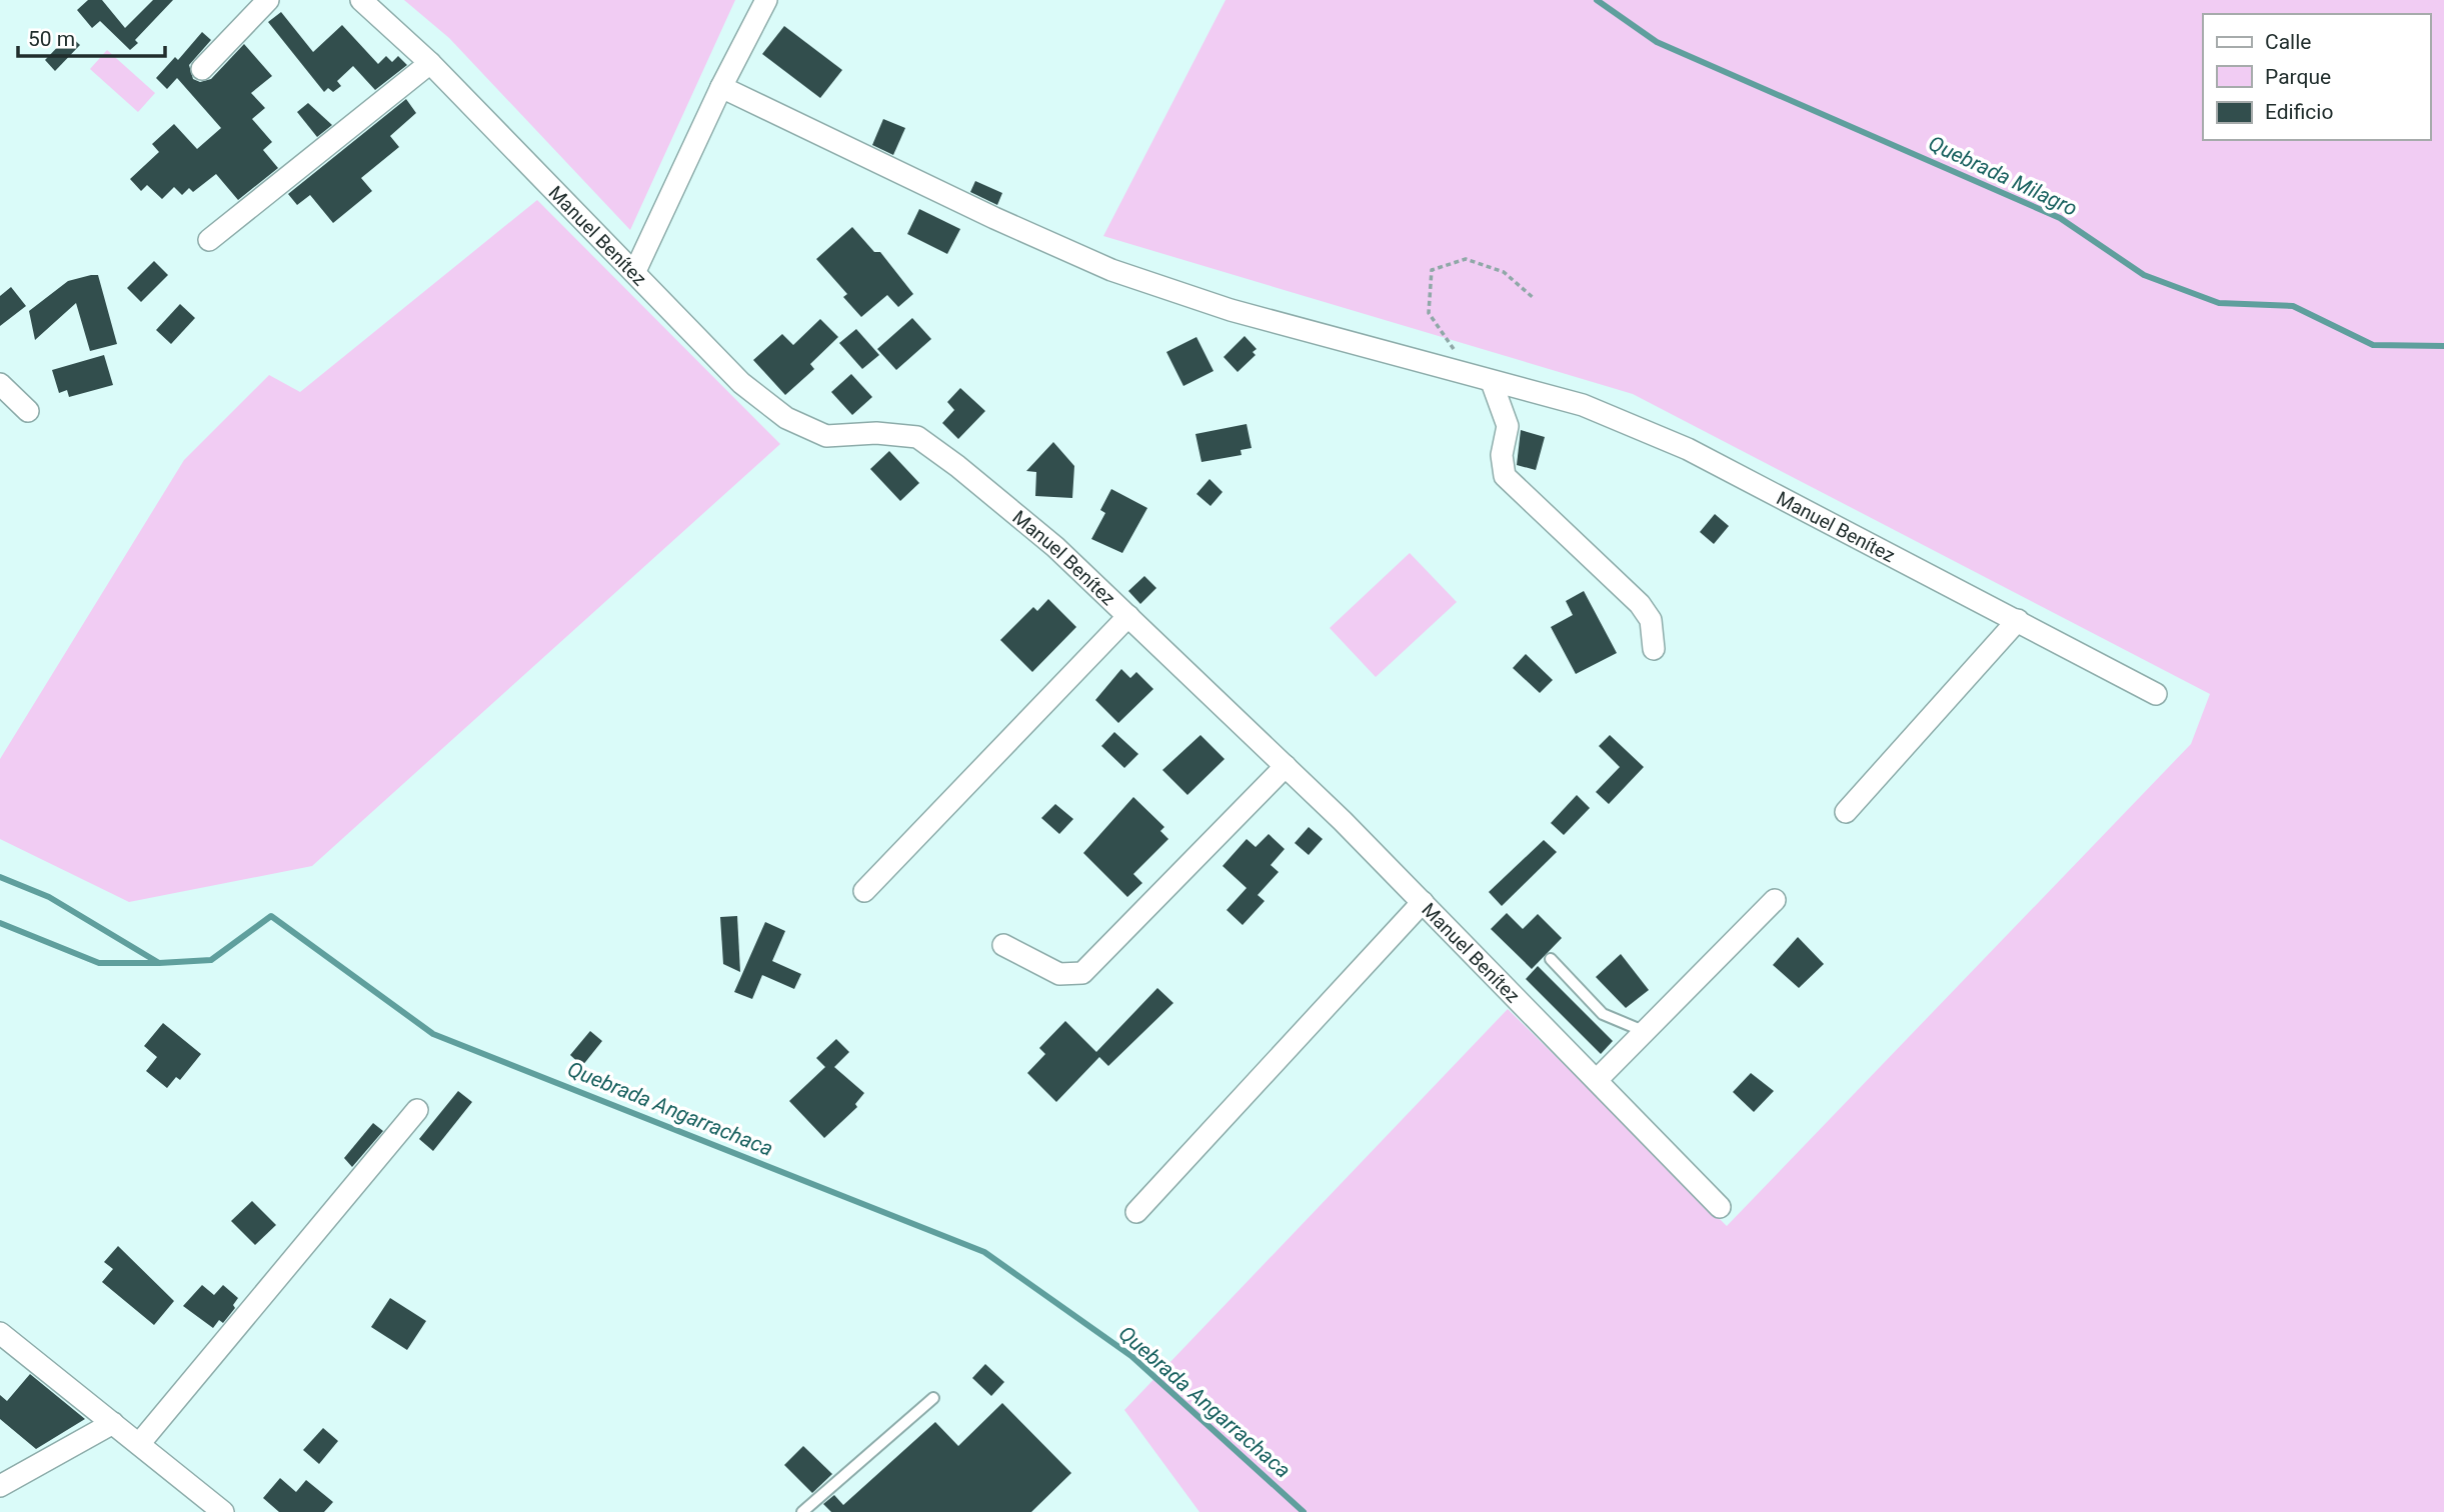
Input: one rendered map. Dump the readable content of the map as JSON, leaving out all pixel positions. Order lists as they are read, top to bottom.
{
  "streets": {
    "street": ["Manuel Benítez"]
  },
  "water": ["Quebrada Milagro", "Quebrada Angarrachaca"],
  "legend": ["Calle", "Parque", "Edificio"],
  "scale_bar": "50 m"
}
